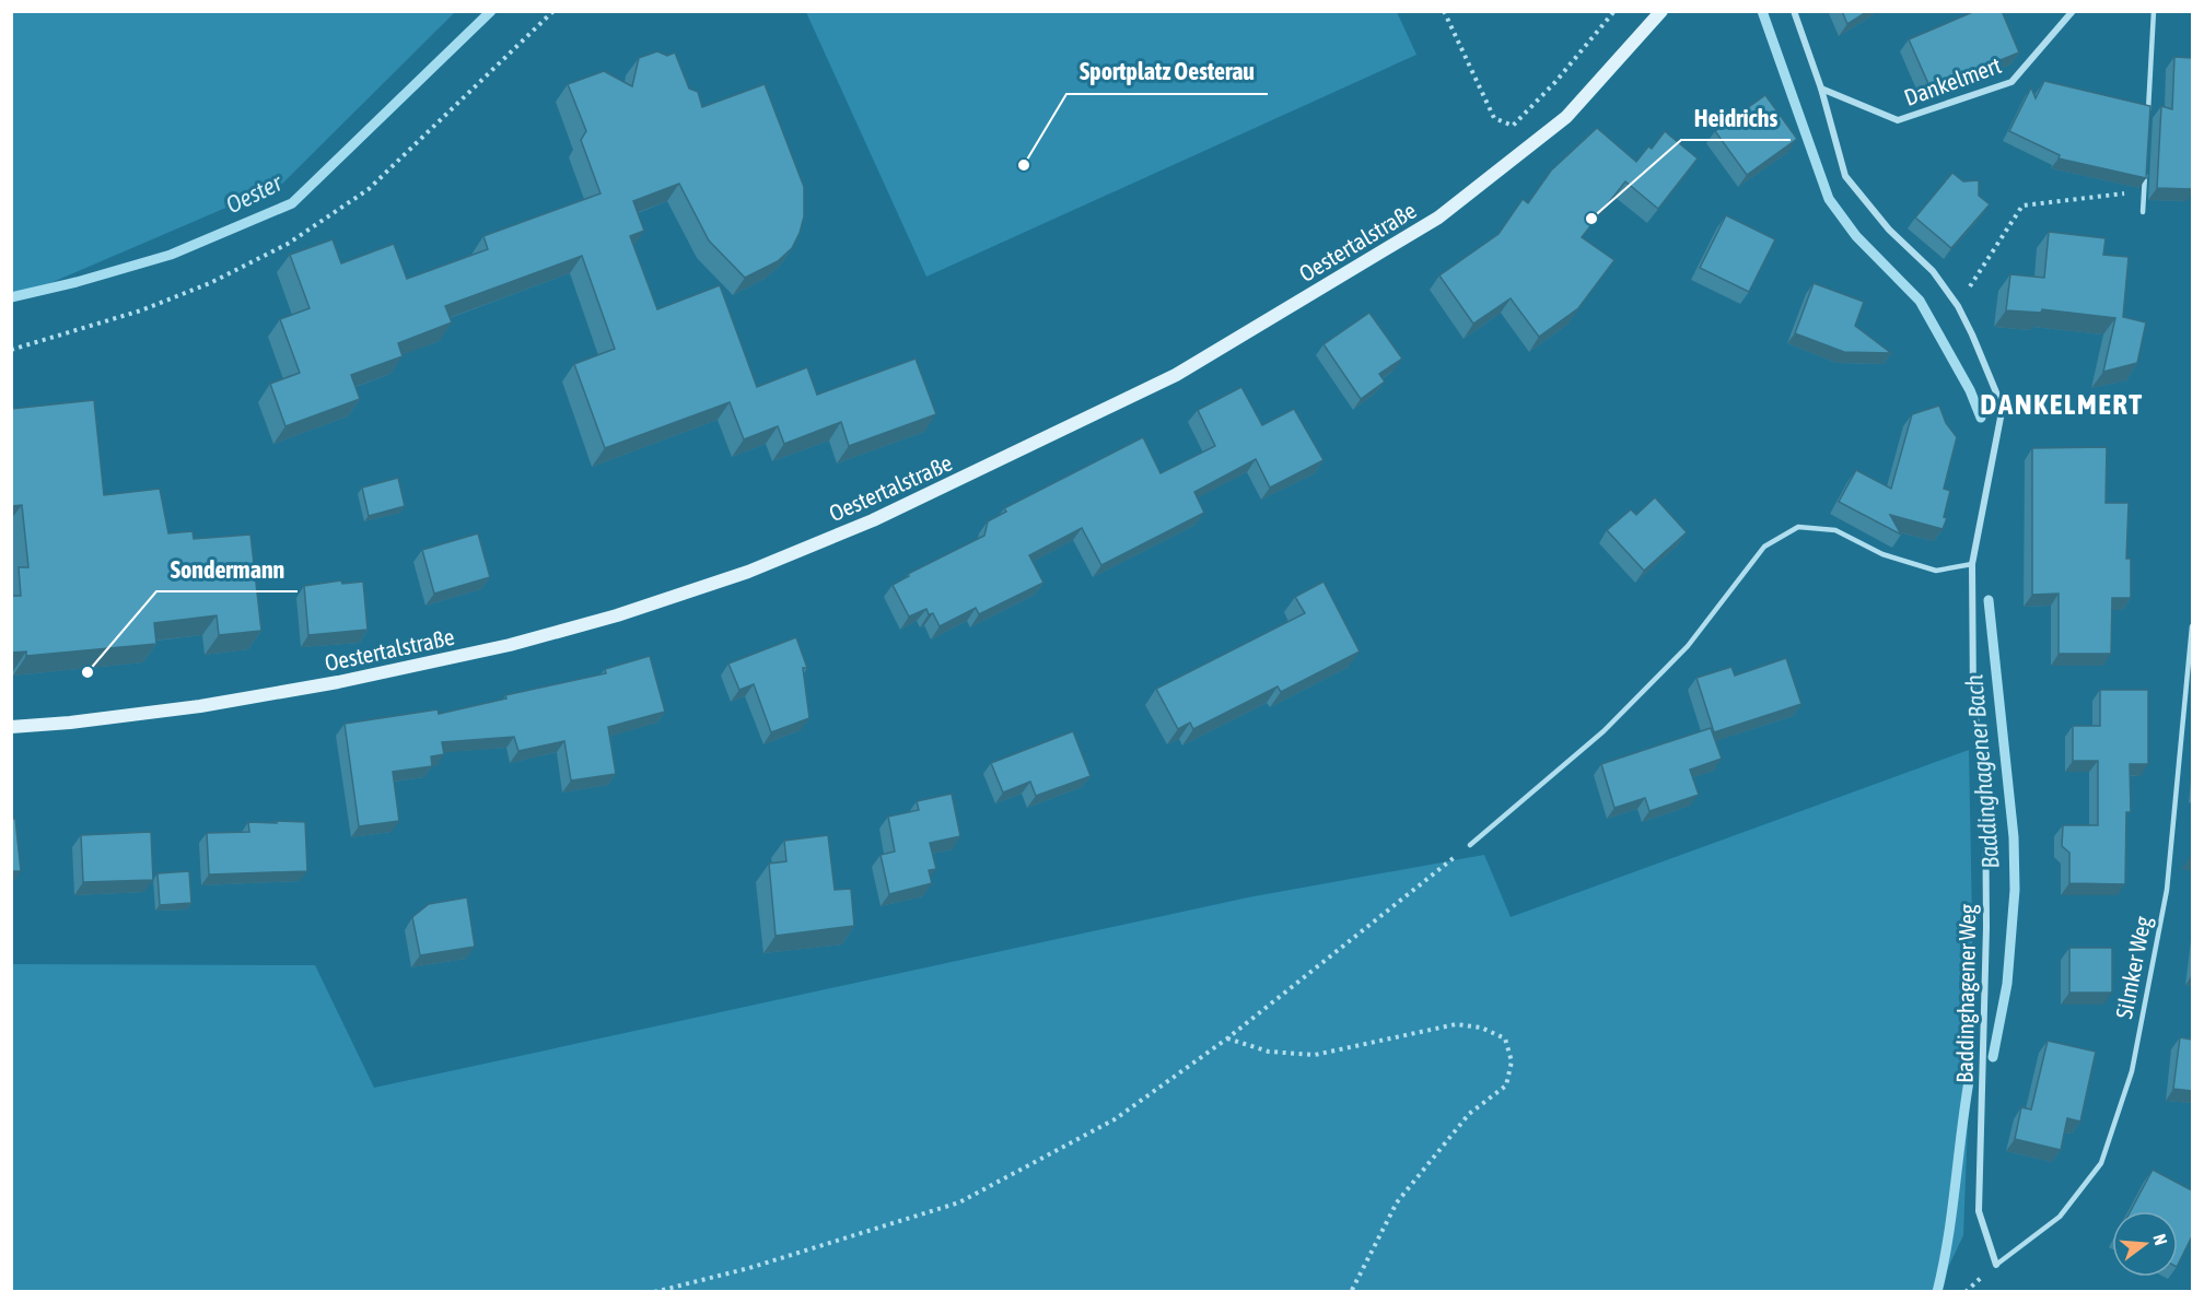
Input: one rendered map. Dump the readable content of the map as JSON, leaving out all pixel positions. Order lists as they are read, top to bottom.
{
  "streets": {
    "main road": ["Oestertalstraße"],
    "street": ["Dankelmert", "Baddinghagener Weg"],
    "lane": ["Silmker Weg"]
  },
  "crossings": [
    ["Dankelmert", "Baddinghagener Weg"],
    ["Silmker Weg", "Baddinghagener Weg"]
  ],
  "districts": ["DANKELMERT"],
  "water": ["Oester", "Baddinghagener Bach"],
  "places": ["Sportplatz Oesterau", "Heidrichs", "Sondermann"],
  "north": "right"
}
